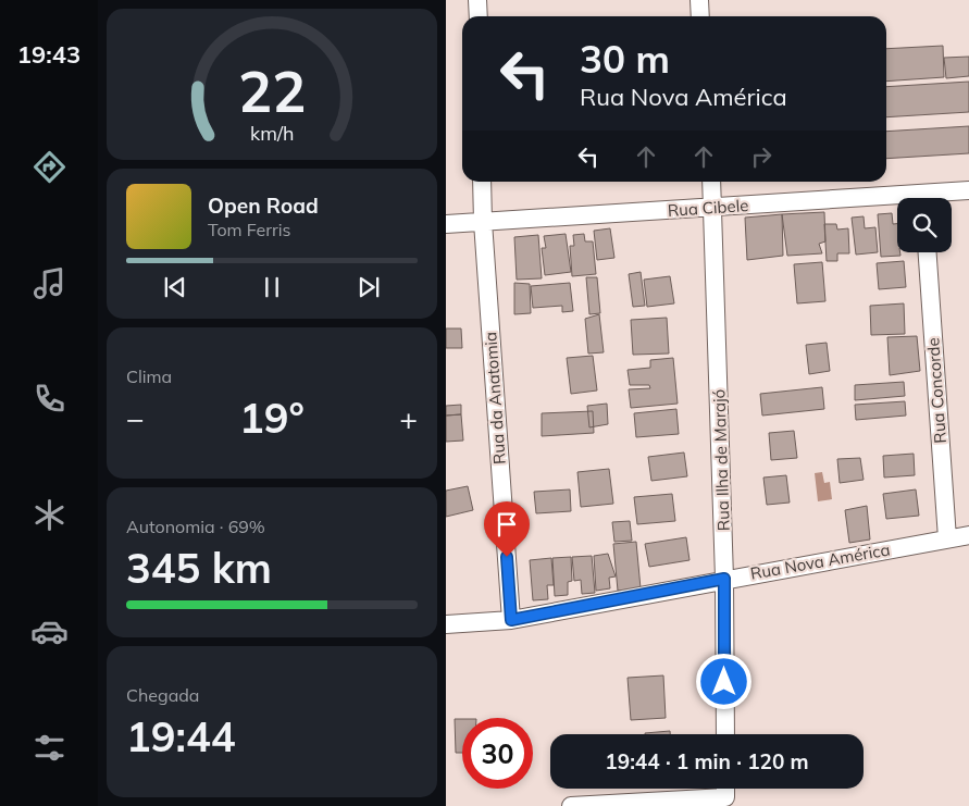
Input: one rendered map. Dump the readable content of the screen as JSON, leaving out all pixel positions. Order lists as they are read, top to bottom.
{
  "streets": {
    "street": [
      "Rua Cibele",
      "Rua Concorde",
      "Rua da Anatomia",
      "Rua Ilha de Marajó",
      "Rua Nova América"
    ]
  },
  "crossings": [
    ["Rua Cibele", "Rua da Anatomia"],
    ["Rua Cibele", "Rua Ilha de Marajó"],
    ["Rua Concorde", "Rua Nova América"],
    ["Rua da Anatomia", "Rua Nova América"],
    ["Rua Ilha de Marajó", "Rua Nova América"]
  ],
  "page": {
    "tabs": "19:43",
    "turn": ["30 m", "Rua Nova América"],
    "song": ["Open Road", "Tom Ferris"],
    "tile": [
      "Clima",
      ["Autonomia · 69%", "345 km"],
      ["Chegada", "19:44"]
    ],
    "heat": ["−", "19°", "+"],
    "limit": "30",
    "trip": "19:44 · 1 min · 120 m",
    "gauge": ["22", "km/h"]
  }
}
